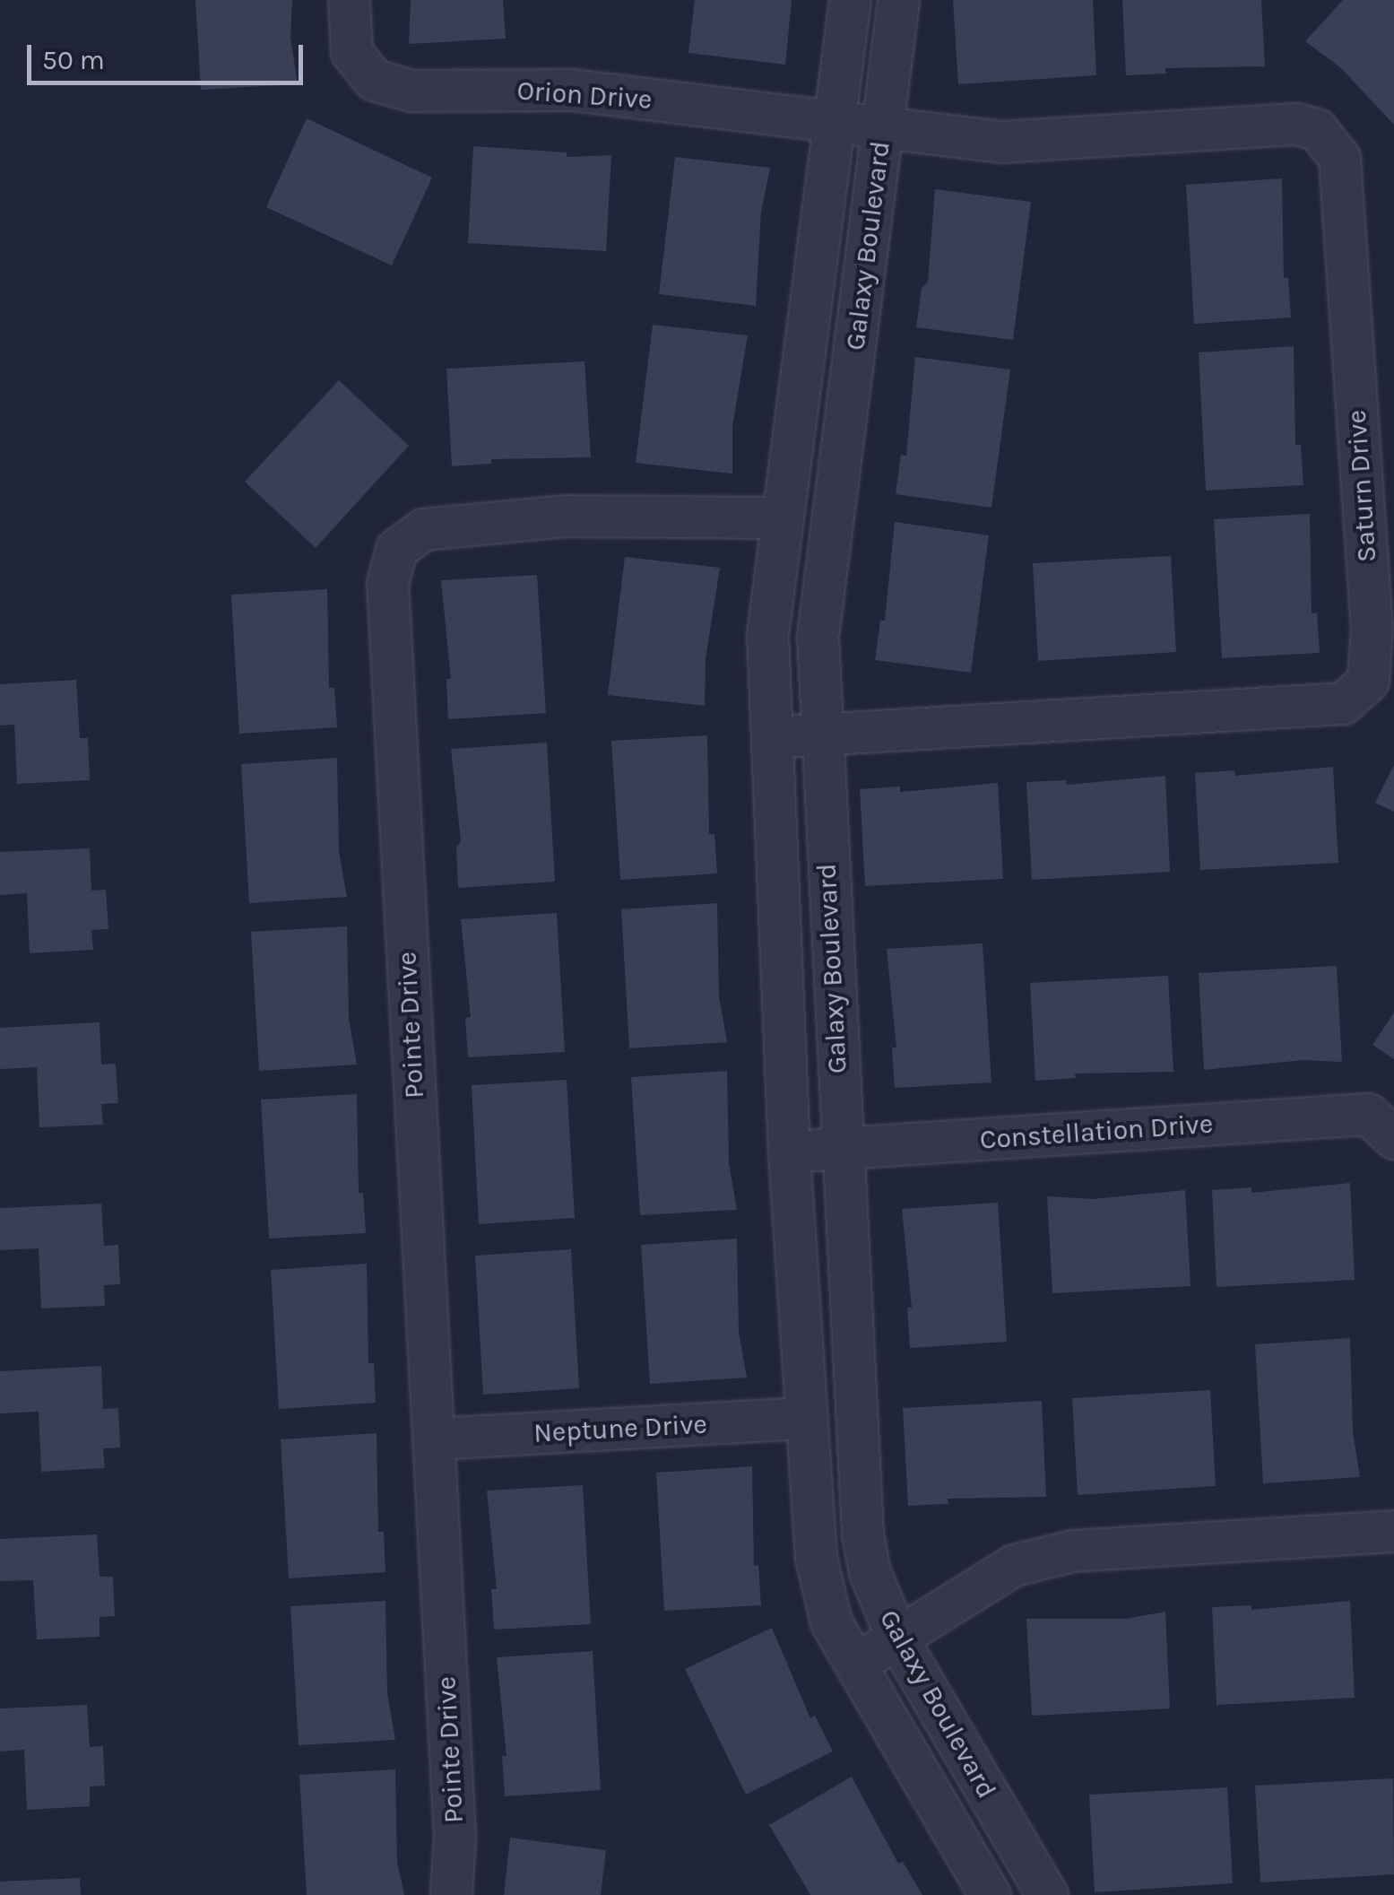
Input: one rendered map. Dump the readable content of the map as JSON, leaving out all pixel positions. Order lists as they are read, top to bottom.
{
  "streets": {
    "street": [
      "Orion Drive",
      "Galaxy Boulevard",
      "Saturn Drive",
      "Pointe Drive",
      "Constellation Drive",
      "Neptune Drive"
    ]
  },
  "crossings": [
    ["Orion Drive", "Galaxy Boulevard"],
    ["Orion Drive", "Saturn Drive"],
    ["Galaxy Boulevard", "Saturn Drive"],
    ["Galaxy Boulevard", "Pointe Drive"],
    ["Galaxy Boulevard", "Constellation Drive"],
    ["Galaxy Boulevard", "Neptune Drive"],
    ["Pointe Drive", "Neptune Drive"]
  ],
  "scale_bar": "50 m"
}
